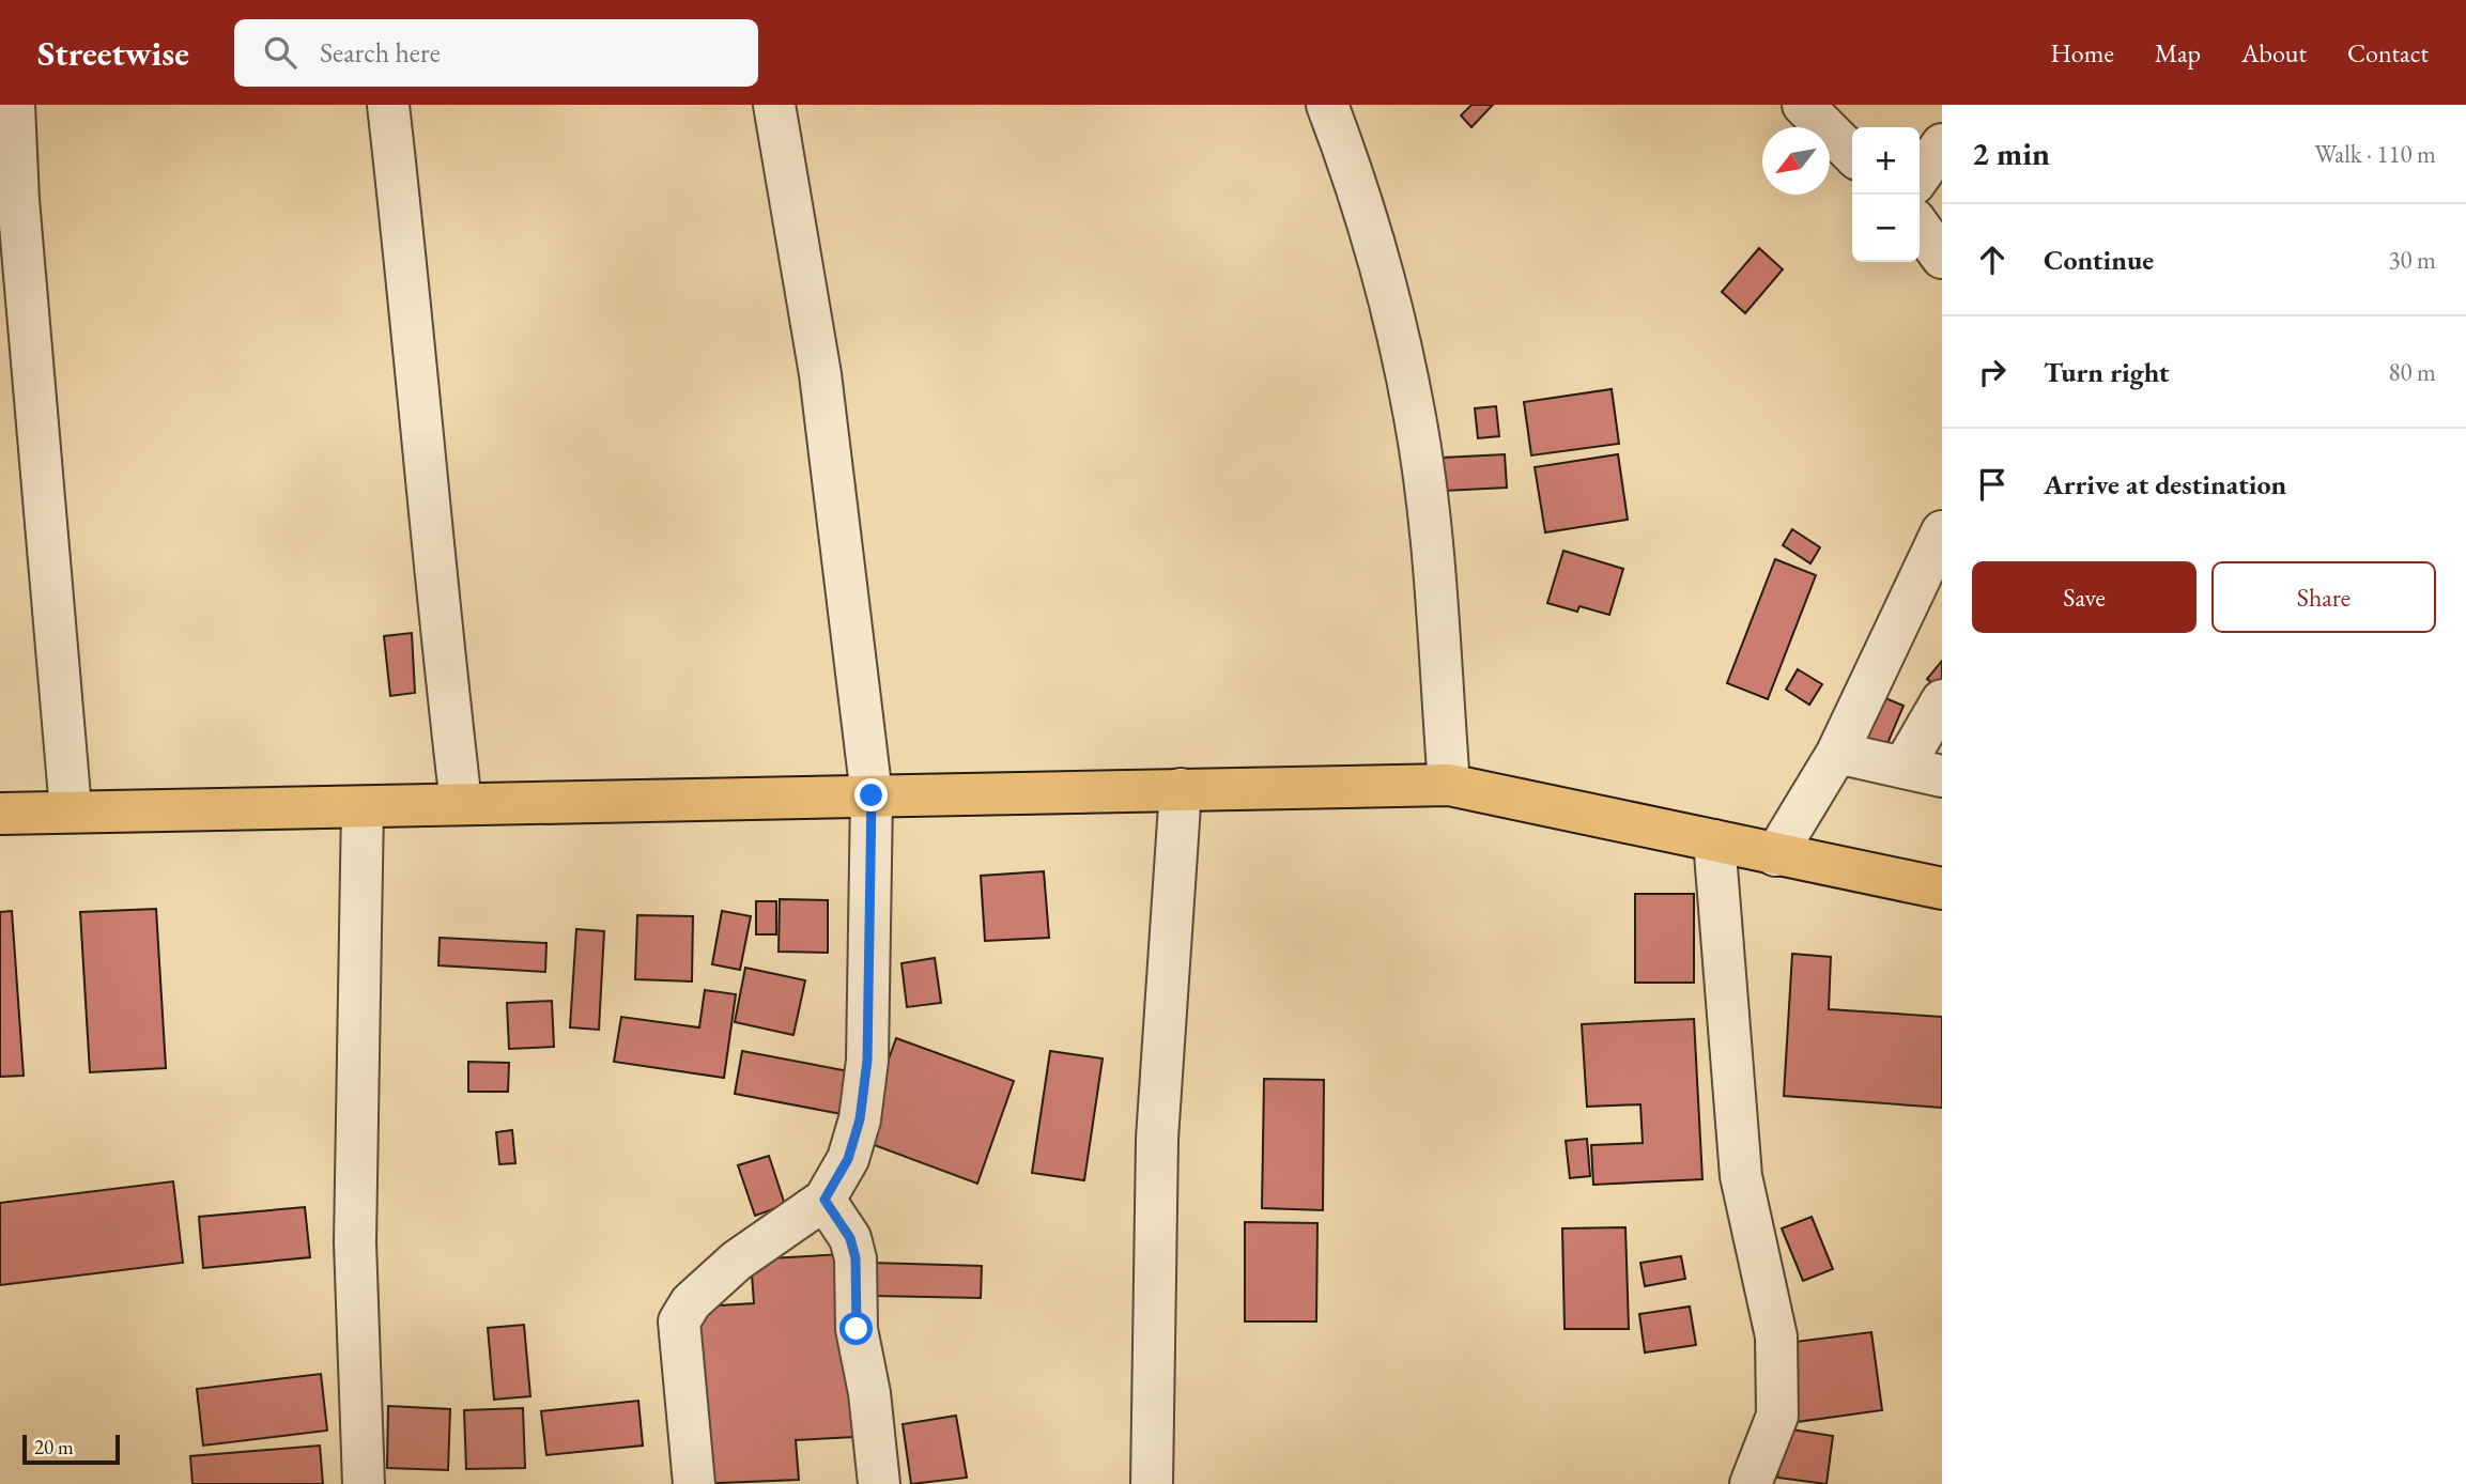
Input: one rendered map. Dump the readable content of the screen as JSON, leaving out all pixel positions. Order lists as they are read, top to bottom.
{
  "scale_bar": "20 m",
  "north": "bottom left",
  "page": {
    "header": "Streetwise",
    "search": "Search here",
    "nav": [
      "Home",
      "Map",
      "About",
      "Contact"
    ],
    "heading": ["2 min", "Walk · 110 m"],
    "map_buttons": ["+", "−"],
    "list": [
      ["Continue", "30 m"],
      ["Turn right", "80 m"],
      "Arrive at destination"
    ],
    "buttons": ["Save", "Share"],
    "scale": "20 m"
  }
}
